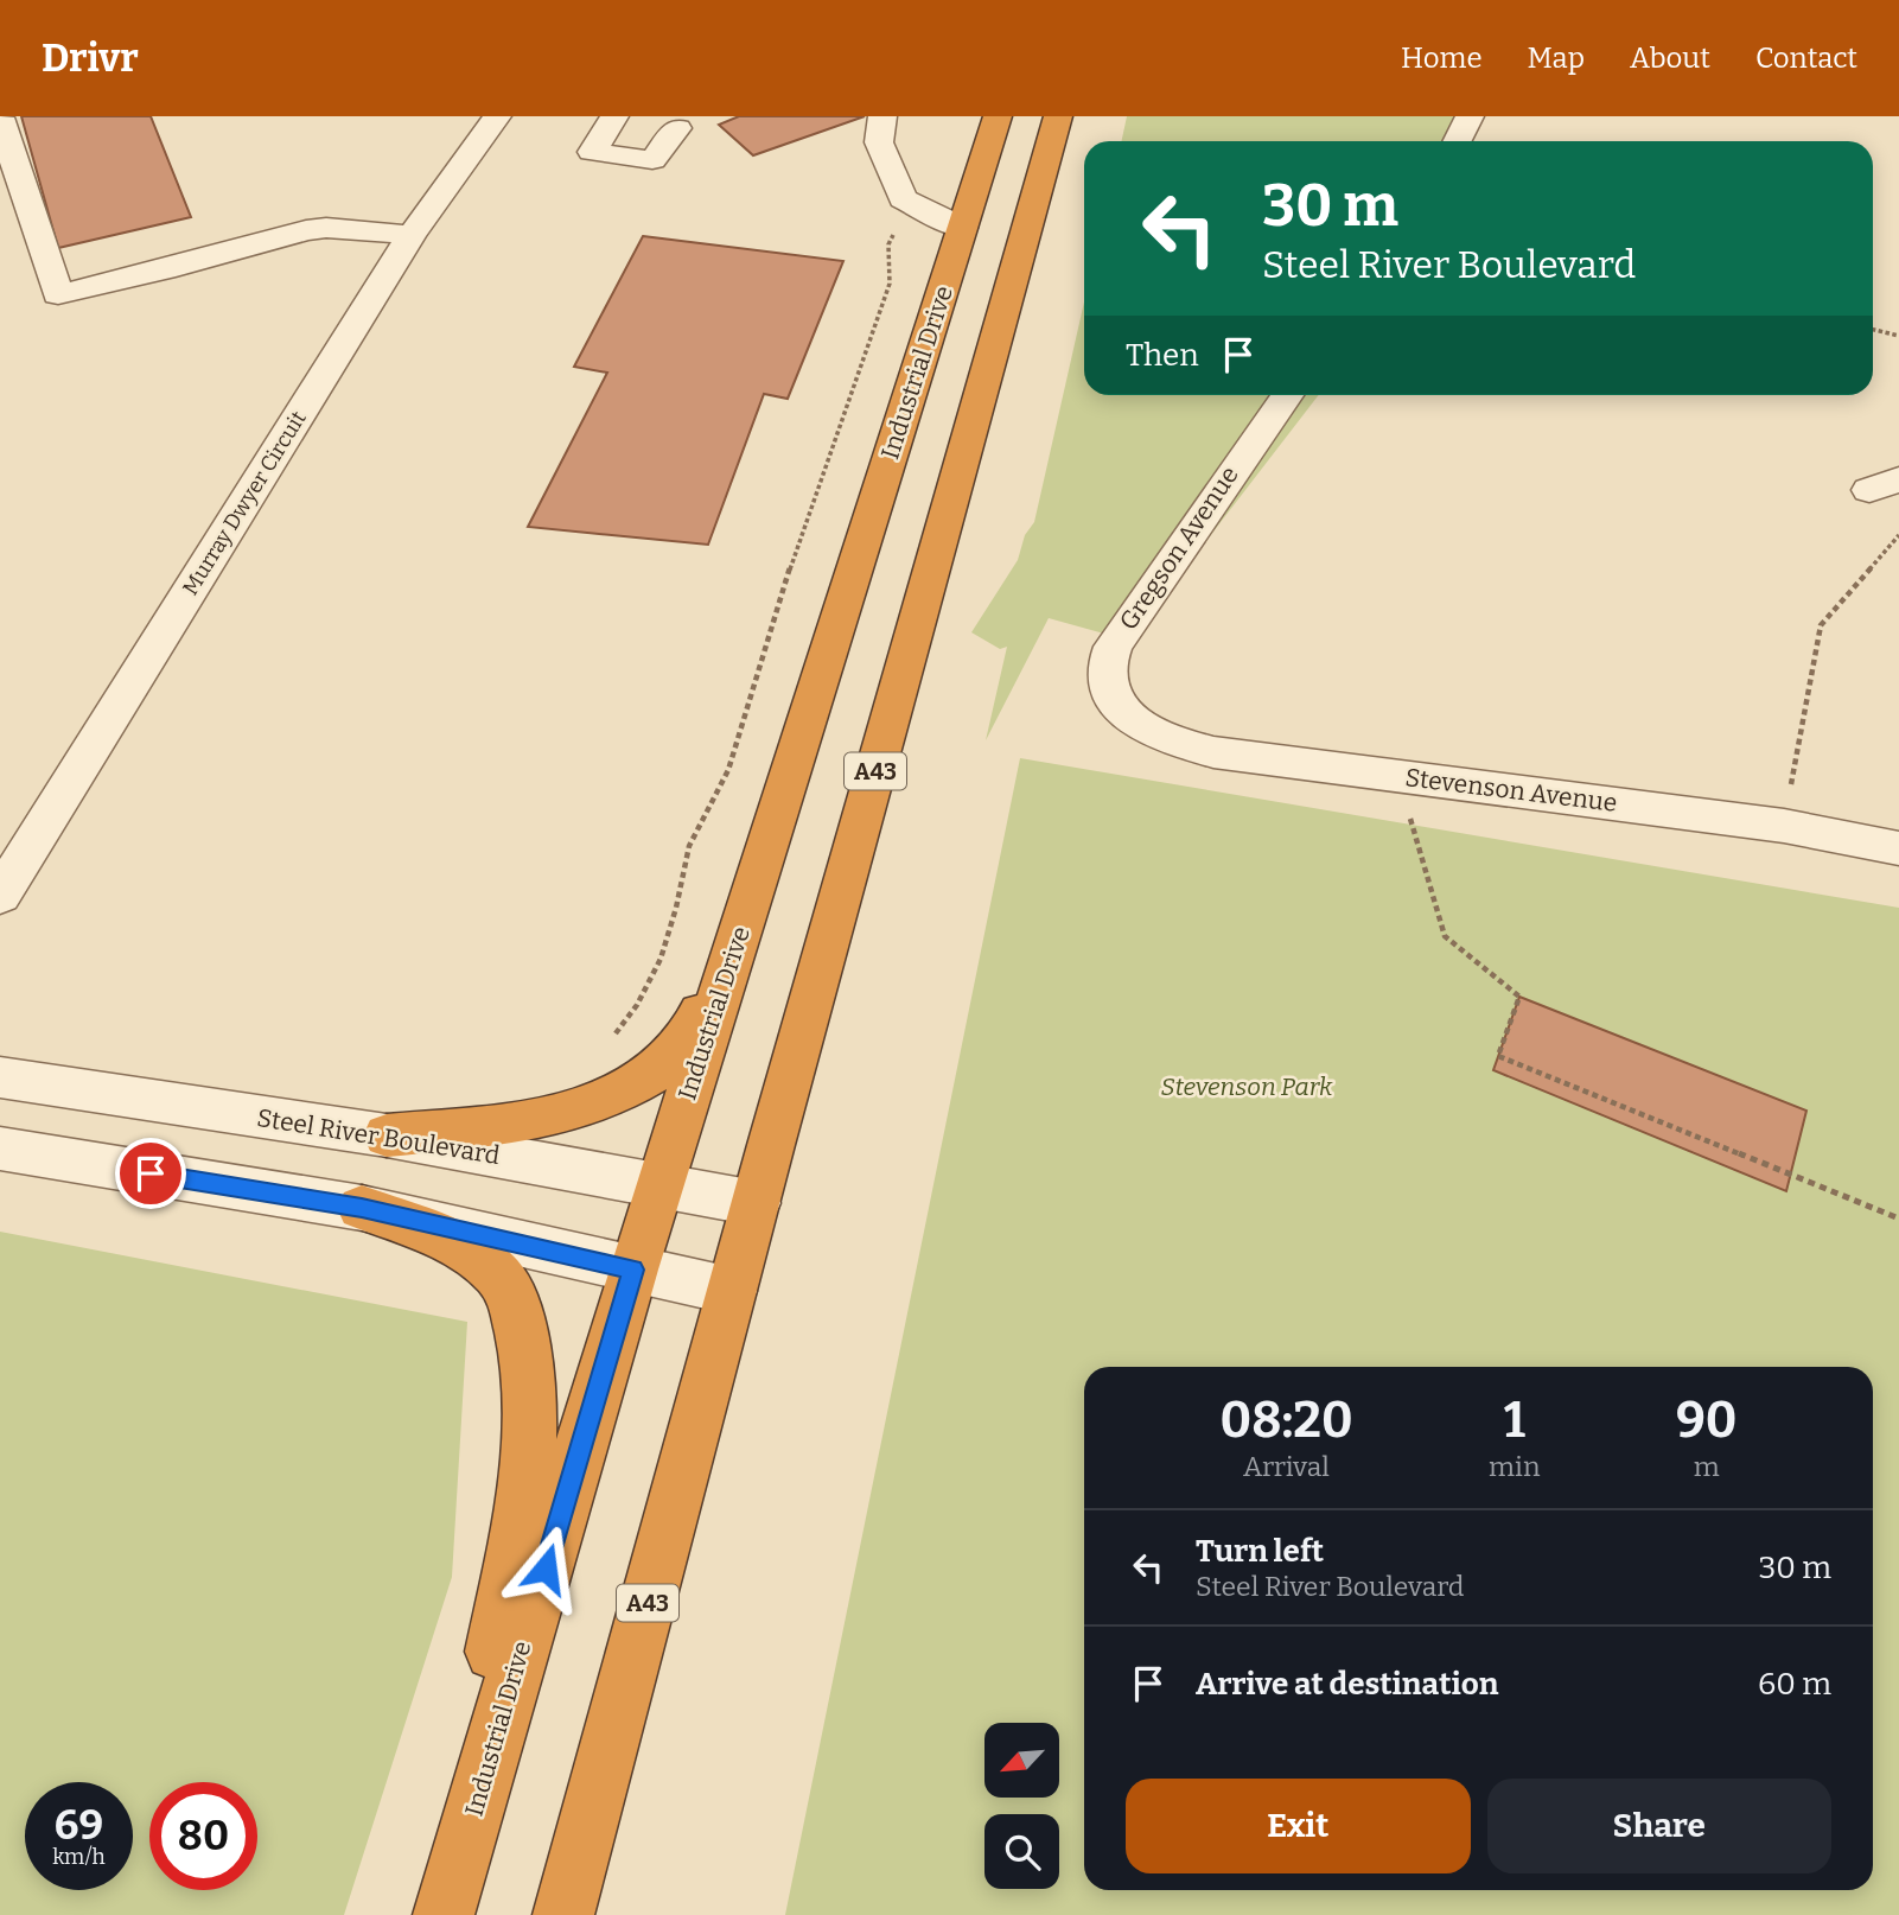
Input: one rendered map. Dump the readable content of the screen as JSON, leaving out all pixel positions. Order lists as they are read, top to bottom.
{
  "streets": {
    "highway": ["Industrial Drive", "A43"],
    "street": [
      "Murray Dwyer Circuit",
      "Gregson Avenue",
      "Stevenson Avenue",
      "Steel River Boulevard"
    ]
  },
  "crossings": [
    ["Industrial Drive", "Steel River Boulevard"],
    ["Gregson Avenue", "Stevenson Avenue"],
    ["A43", "Steel River Boulevard"]
  ],
  "parks": ["Stevenson Park"],
  "north": "bottom left",
  "page": {
    "header": "Drivr",
    "nav": [
      "Home",
      "Map",
      "About",
      "Contact"
    ],
    "turn": ["30 m", "Steel River Boulevard"],
    "then": "Then",
    "eta": [
      "08:20",
      "Arrival",
      "1",
      "min",
      "90",
      "m"
    ],
    "list": [
      {
        "name": "Turn left",
        "note": "Steel River Boulevard",
        "value": "30 m"
      },
      {
        "name": "Arrive at destination",
        "value": "60 m"
      }
    ],
    "buttons": ["Exit", "Share"],
    "speed": "69 km/h",
    "limit": "80"
  }
}
